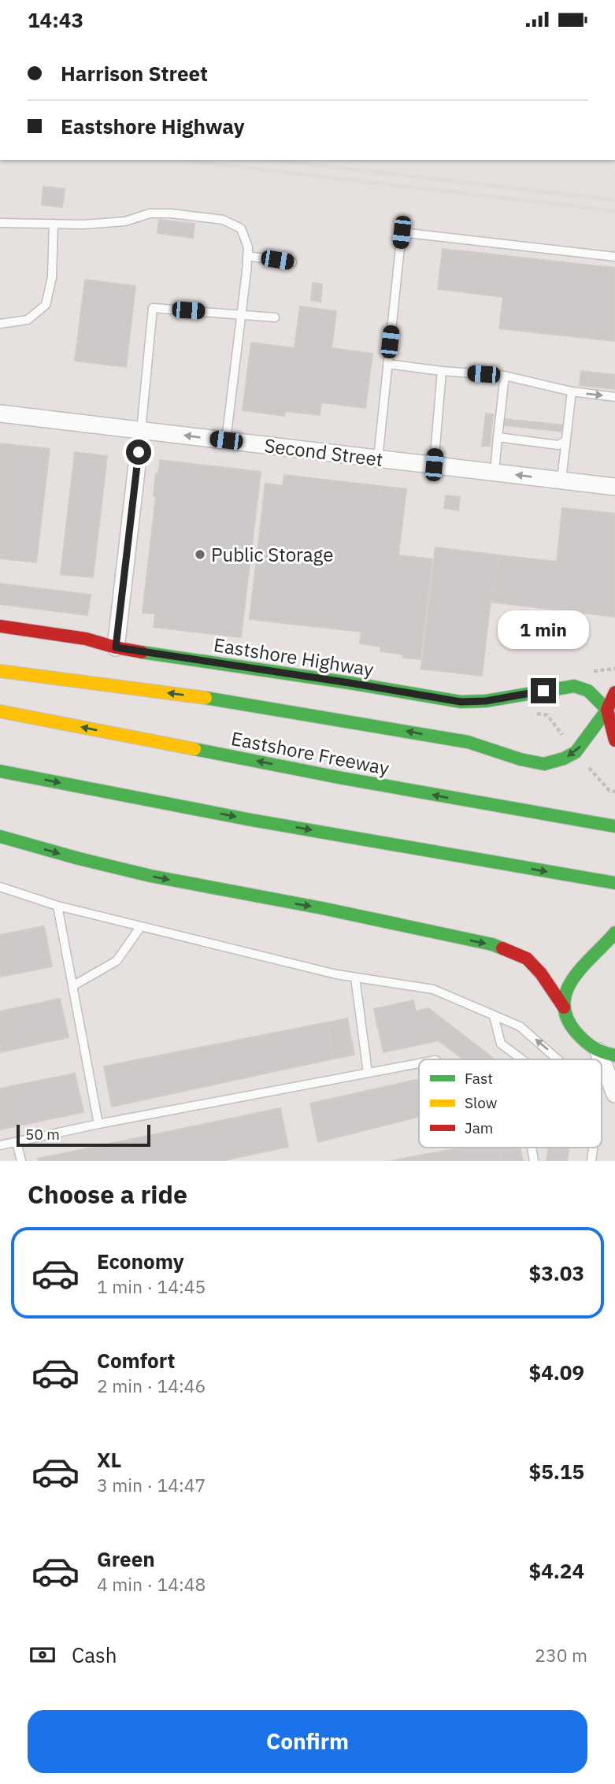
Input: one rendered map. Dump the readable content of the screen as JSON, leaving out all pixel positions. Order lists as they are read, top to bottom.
{
  "streets": {
    "main road": ["Eastshore Highway", "Eastshore Freeway"],
    "street": ["Second Street"]
  },
  "places": ["Public Storage"],
  "legend": ["Fast", "Slow", "Jam"],
  "scale_bar": "50 m",
  "page": {
    "status": "14:43",
    "banner": ["Harrison Street", "Eastshore Highway"],
    "bubble": "1 min",
    "scale": "50 m",
    "heading": "Choose a ride",
    "list": [
      {
        "name": "Economy",
        "note": "1 min · 14:45",
        "value": "$3.03"
      },
      {
        "name": "Comfort",
        "note": "2 min · 14:46",
        "value": "$4.09"
      },
      {
        "name": "XL",
        "note": "3 min · 14:47",
        "value": "$5.15"
      },
      {
        "name": "Green",
        "note": "4 min · 14:48",
        "value": "$4.24"
      }
    ],
    "pay": ["Cash", "230 m"],
    "buttons": "Confirm"
  }
}
